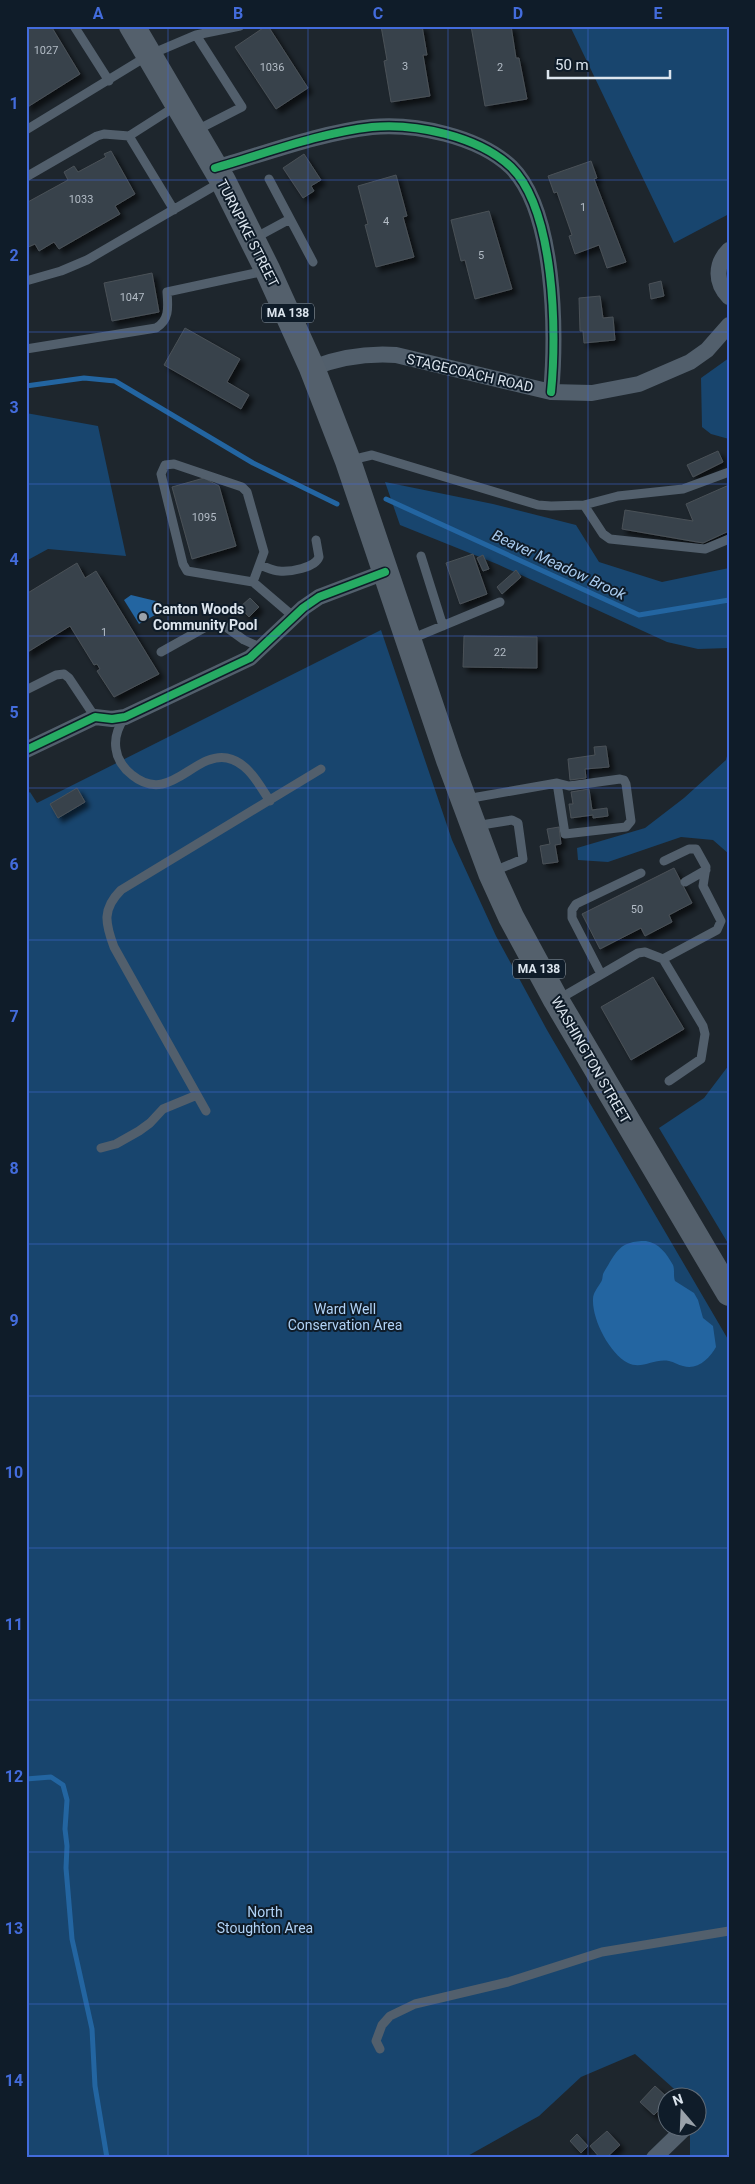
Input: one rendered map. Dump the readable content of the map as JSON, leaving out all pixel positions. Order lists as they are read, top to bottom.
{
  "streets": {
    "main road": ["TURNPIKE STREET", "MA 138", "WASHINGTON STREET"],
    "street": ["STAGECOACH ROAD"]
  },
  "crossings": [
    ["TURNPIKE STREET", "STAGECOACH ROAD"],
    ["TURNPIKE STREET", "WASHINGTON STREET"]
  ],
  "water": ["Beaver Meadow Brook"],
  "parks": ["Ward Well Conservation Area", "North Stoughton Area"],
  "places": ["Canton Woods Community Pool"],
  "house_numbers": [
    "1027",
    "3",
    "1036",
    "2",
    "1033",
    "1",
    "4",
    "5",
    "1047",
    "1095",
    "1",
    "22",
    "50"
  ],
  "scale_bar": "50 m",
  "north": "top",
  "grid": {
    "columns": [
      "A",
      "B",
      "C",
      "D",
      "E"
    ],
    "rows": [
      "1",
      "2",
      "3",
      "4",
      "5",
      "6",
      "7",
      "8",
      "9",
      "10",
      "11",
      "12",
      "13",
      "14"
    ]
  }
}
